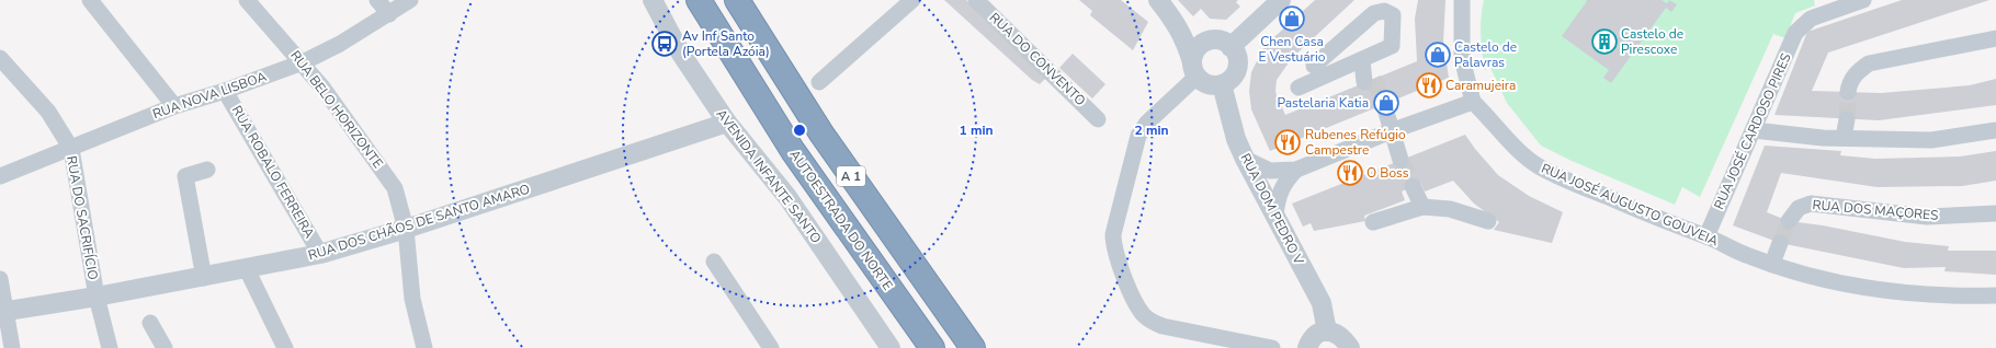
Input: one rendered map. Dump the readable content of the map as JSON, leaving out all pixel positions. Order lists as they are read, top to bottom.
{
  "streets": {
    "highway": ["A 1", "AUTOESTRADA DO NORTE"],
    "street": [
      "RUA DO CONVENTO",
      "RUA NOVA LISBOA",
      "RUA BELO HORIZONTE",
      "RUA JOSÉ CARDOSO PIRES",
      "RUA ROBALO FERREIRA",
      "AVENIDA INFANTE SANTO",
      "RUA JOSÉ AUGUSTO GOUVEIA",
      "RUA DOM PEDRO V",
      "RUA DOS MAÇORES",
      "RUA DO SACRIFÍCIO",
      "RUA DOS CHÃOS DE SANTO AMARO"
    ]
  },
  "crossings": [
    ["RUA NOVA LISBOA", "RUA BELO HORIZONTE"],
    ["RUA NOVA LISBOA", "RUA ROBALO FERREIRA"],
    ["RUA NOVA LISBOA", "RUA DO SACRIFÍCIO"],
    ["RUA BELO HORIZONTE", "RUA DOS CHÃOS DE SANTO AMARO"],
    ["RUA JOSÉ CARDOSO PIRES", "RUA JOSÉ AUGUSTO GOUVEIA"],
    ["RUA ROBALO FERREIRA", "RUA DOS CHÃOS DE SANTO AMARO"],
    ["AVENIDA INFANTE SANTO", "RUA DOS CHÃOS DE SANTO AMARO"],
    ["RUA DO SACRIFÍCIO", "RUA DOS CHÃOS DE SANTO AMARO"]
  ],
  "places": {
    "shop": ["Chen Casa E Vestuário", "Castelo de Palavras", "Pastelaria Katia"],
    "building": ["Castelo de Pirescoxe"],
    "bus stop": ["Av Inf Santo (Portela Azóia)"],
    "restaurant": ["Caramujeira", "Rubenes Refúgio Campestre", "O Boss"]
  },
  "rings": ["1 min", "2 min"]
}
